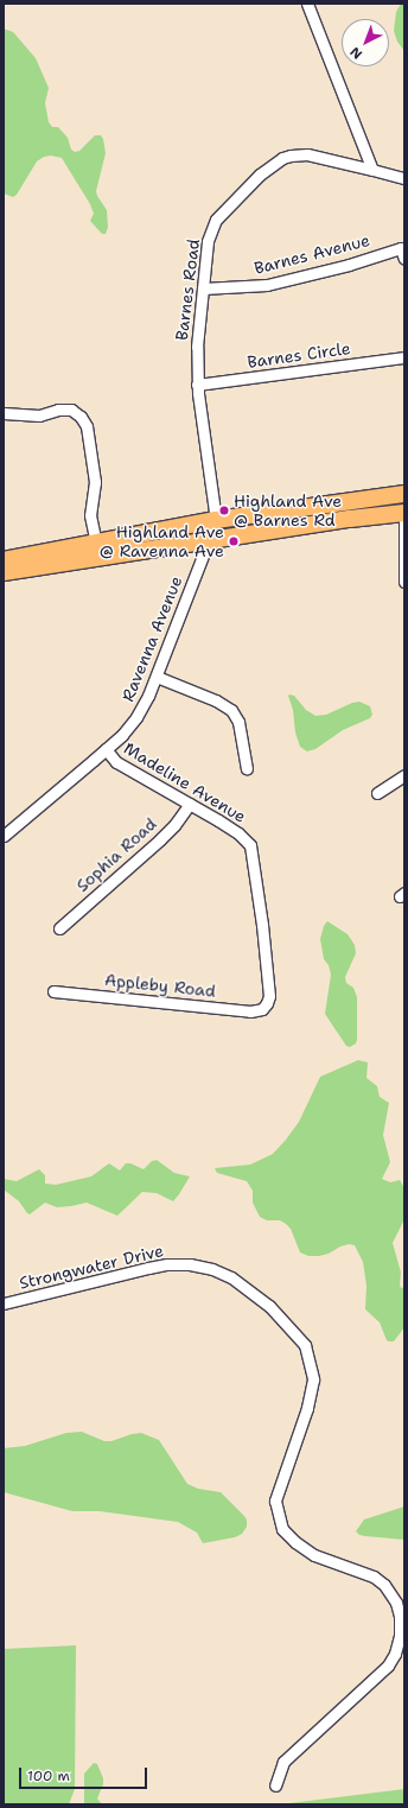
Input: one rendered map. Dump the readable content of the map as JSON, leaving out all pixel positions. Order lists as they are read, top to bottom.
{
  "streets": {
    "street": [
      "Barnes Avenue",
      "Barnes Road",
      "Barnes Circle",
      "Ravenna Avenue",
      "Madeline Avenue",
      "Sophia Road",
      "Appleby Road",
      "Strongwater Drive"
    ]
  },
  "crossings": [
    ["Barnes Avenue", "Barnes Road"],
    ["Barnes Road", "Barnes Circle"],
    ["Barnes Road", "Ravenna Avenue"],
    ["Ravenna Avenue", "Madeline Avenue"],
    ["Madeline Avenue", "Sophia Road"],
    ["Madeline Avenue", "Appleby Road"]
  ],
  "places": ["Highland Ave @ Barnes Rd", "Highland Ave @ Ravenna Ave"],
  "scale_bar": "100 m",
  "north": "bottom left"
}
